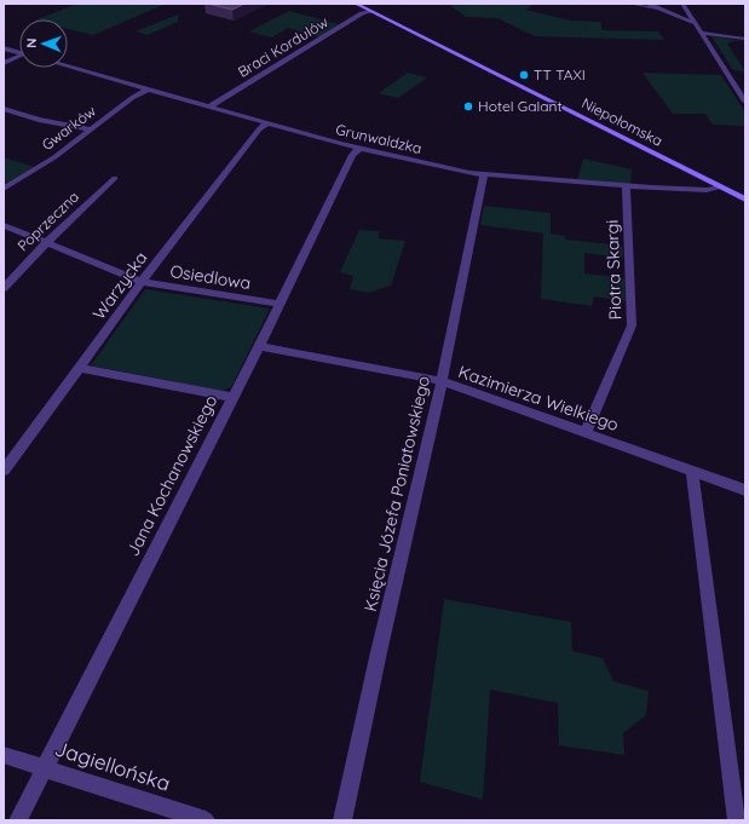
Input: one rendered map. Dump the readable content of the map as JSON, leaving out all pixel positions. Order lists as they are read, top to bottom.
{
  "streets": {
    "main road": ["Niepołomska"],
    "street": [
      "Braci Kordulów",
      "Gwarków",
      "Grunwaldzka",
      "Poprzeczna",
      "Piotra Skargi",
      "Osiedlowa",
      "Warzycka",
      "Kazimierza Wielkiego",
      "Jana Kochanowskiego",
      "Księcia Józefa Poniatowskiego",
      "Jagiellońska"
    ]
  },
  "crossings": [
    ["Braci Kordulów", "Niepołomska"],
    ["Braci Kordulów", "Grunwaldzka"],
    ["Niepołomska", "Grunwaldzka"],
    ["Gwarków", "Grunwaldzka"],
    ["Grunwaldzka", "Piotra Skargi"],
    ["Grunwaldzka", "Warzycka"],
    ["Grunwaldzka", "Jana Kochanowskiego"],
    ["Grunwaldzka", "Księcia Józefa Poniatowskiego"],
    ["Poprzeczna", "Osiedlowa"],
    ["Piotra Skargi", "Kazimierza Wielkiego"],
    ["Osiedlowa", "Warzycka"],
    ["Osiedlowa", "Jana Kochanowskiego"],
    ["Kazimierza Wielkiego", "Jana Kochanowskiego"],
    ["Kazimierza Wielkiego", "Księcia Józefa Poniatowskiego"],
    ["Jana Kochanowskiego", "Jagiellońska"]
  ],
  "places": ["TT TAXI", "Hotel Galant"],
  "north": "left"
}
